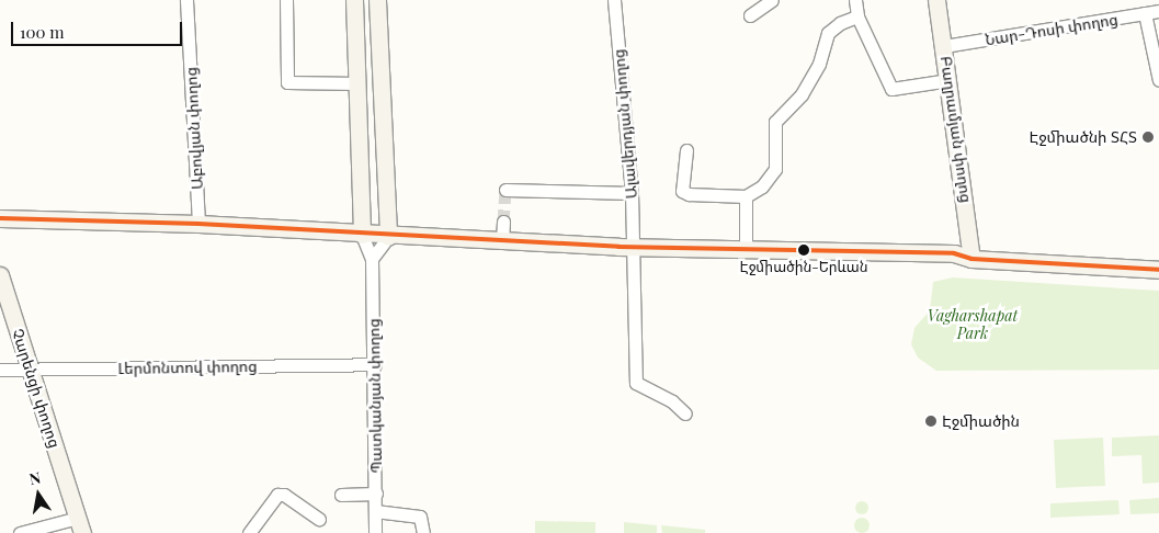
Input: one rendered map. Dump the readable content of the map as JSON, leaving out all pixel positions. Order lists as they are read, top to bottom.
{
  "streets": {
    "main road": ["Բաղրամյան փողոց", "Չարենցի փողոց", "Պատկանյան փողոց"],
    "street": [
      "Նար-Դոսի փողոց",
      "Ալավերդյան փողոց",
      "Աբովյան փողոց",
      "Լերմոնտով փողոց"
    ]
  },
  "crossings": [
    ["Նար-Դոսի փողոց", "Բաղրամյան փողոց"],
    ["Լերմոնտով փողոց", "Չարենցի փողոց"],
    ["Լերմոնտով փողոց", "Պատկանյան փողոց"]
  ],
  "parks": ["Vagharshapat Park"],
  "places": ["Էջմիածնի ՏՀՏ", "Էջմիածին-Երևան", "Էջմիածին"],
  "scale_bar": "100 m",
  "north": "top"
}
